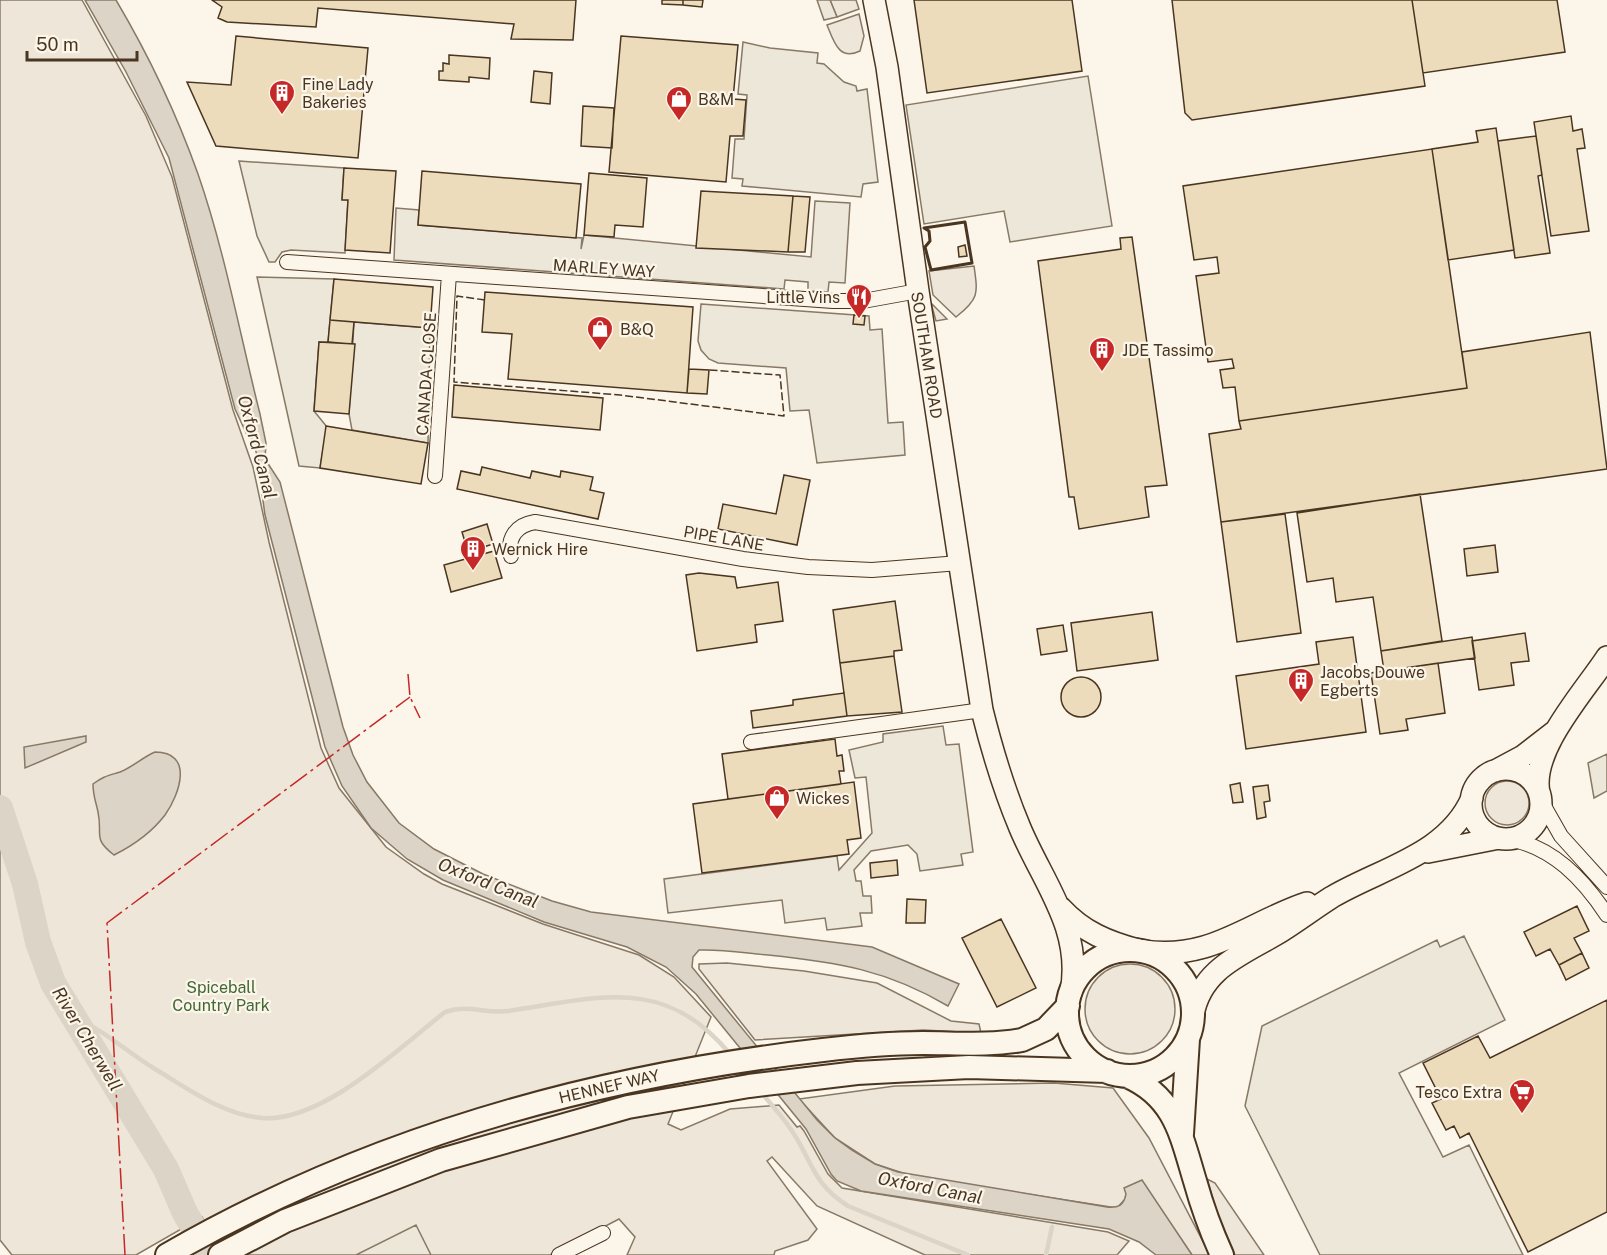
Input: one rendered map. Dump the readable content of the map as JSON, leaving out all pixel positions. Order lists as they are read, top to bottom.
{
  "streets": {
    "highway": ["HENNEF WAY"],
    "main road": ["SOUTHAM ROAD"],
    "street": ["MARLEY WAY", "CANADA CLOSE", "PIPE LANE"]
  },
  "crossings": [
    ["MARLEY WAY", "SOUTHAM ROAD"],
    ["MARLEY WAY", "CANADA CLOSE"],
    ["SOUTHAM ROAD", "PIPE LANE"],
    ["SOUTHAM ROAD", "HENNEF WAY"]
  ],
  "water": ["Oxford Canal", "River Cherwell"],
  "parks": ["Spiceball Country Park"],
  "places": {
    "building": [
      "Fine Lady Bakeries",
      "JDE Tassimo",
      "Wernick Hire",
      "Jacobs Douwe Egberts"
    ],
    "shop": ["B&M", "B&Q", "Wickes"],
    "restaurant": ["Little Vins"],
    "supermarket": ["Tesco Extra"]
  },
  "scale_bar": "50 m"
}
